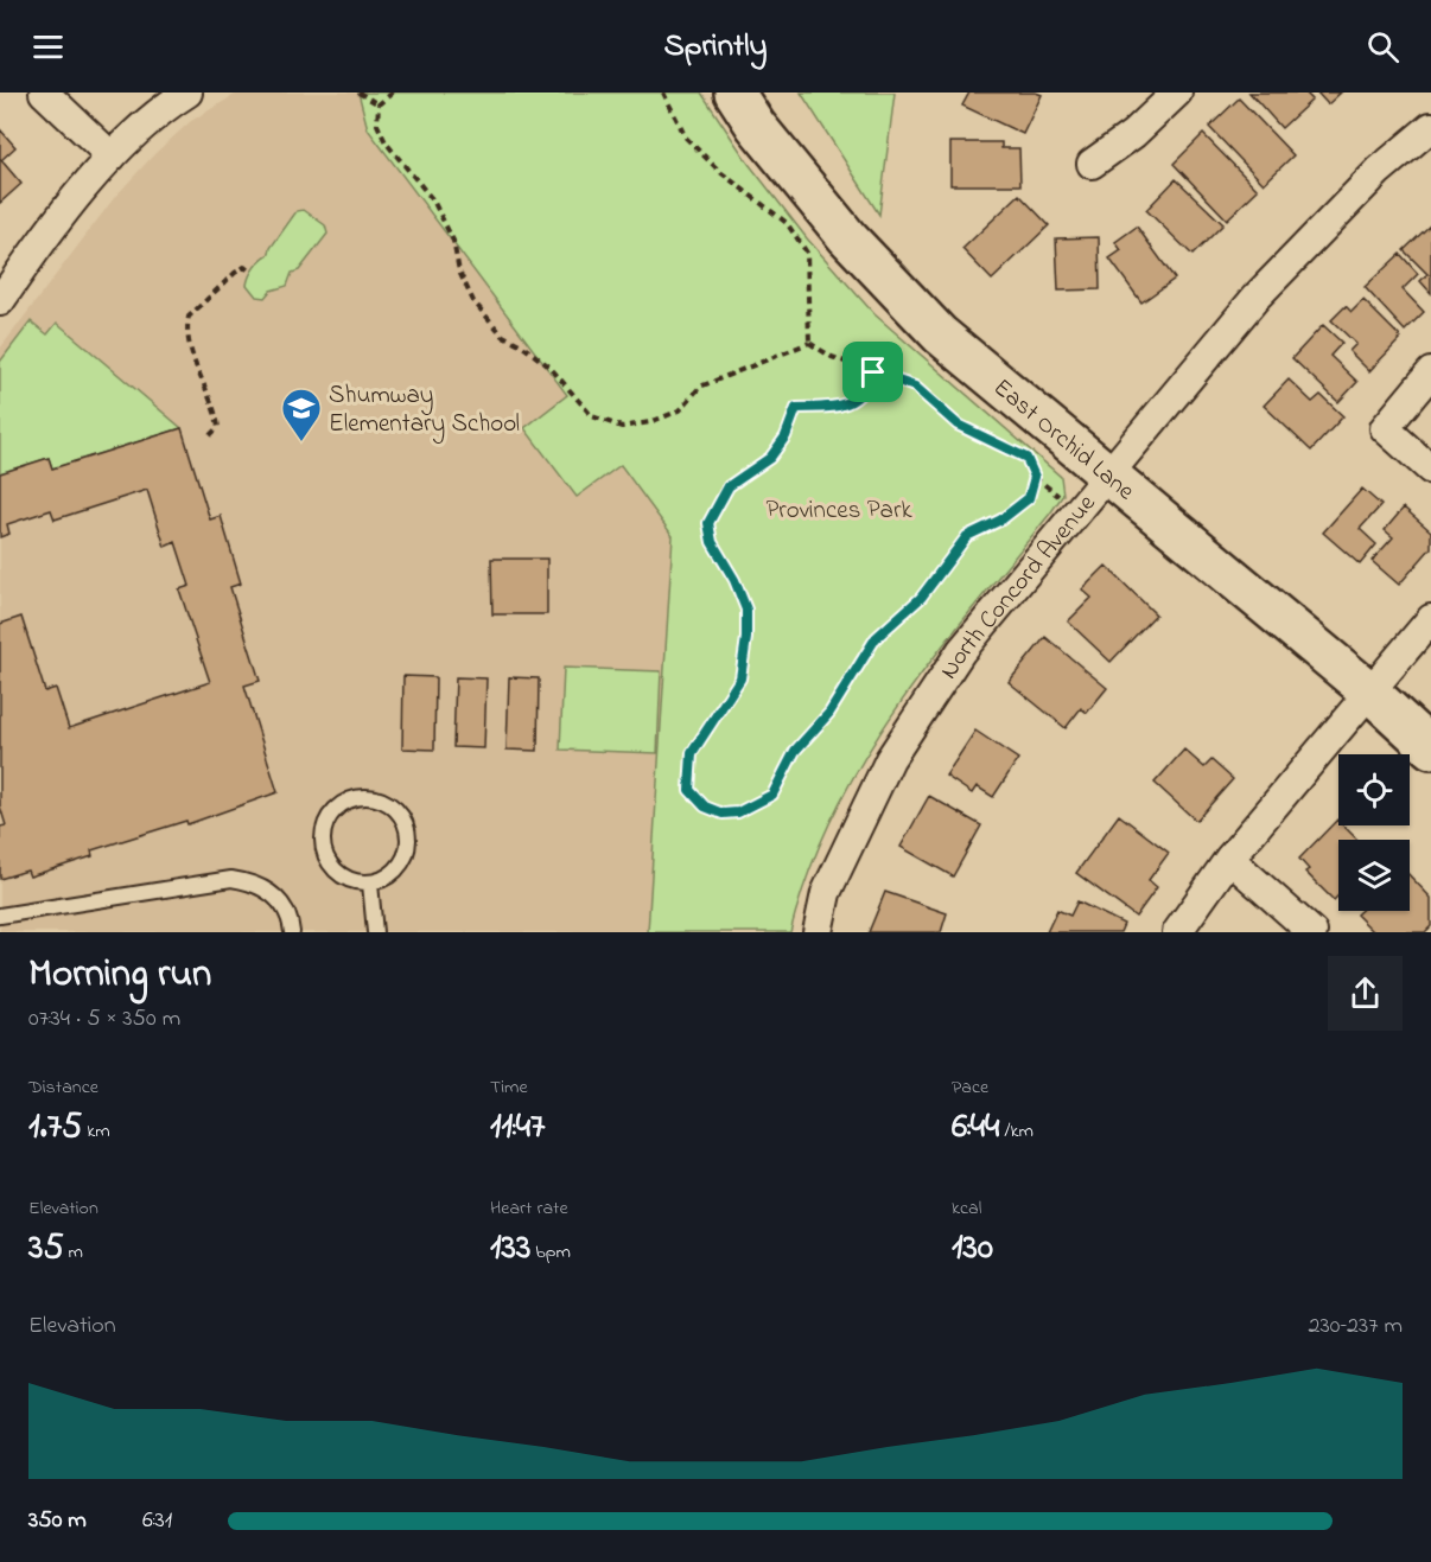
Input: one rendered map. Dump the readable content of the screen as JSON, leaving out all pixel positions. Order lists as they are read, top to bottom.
{
  "streets": {
    "street": ["East Orchid Lane", "North Concord Avenue"]
  },
  "crossings": [
    ["East Orchid Lane", "North Concord Avenue"]
  ],
  "parks": ["Provinces Park"],
  "places": {
    "school or university": ["Shumway Elementary School"]
  },
  "page": {
    "header": "Sprintly",
    "heading": ["Morning run", "07:34 · 5 × 350 m"],
    "stats": [
      ["Distance", "1.75 km"],
      ["Time", "11:47"],
      ["Pace", "6:44 /km"],
      ["Elevation", "35 m"],
      ["Heart rate", "133 bpm"],
      ["kcal", "130"]
    ],
    "chart": ["Elevation", "230–237 m"],
    "list": [
      {
        "name": "350 m",
        "note": "6:31"
      }
    ]
  }
}
